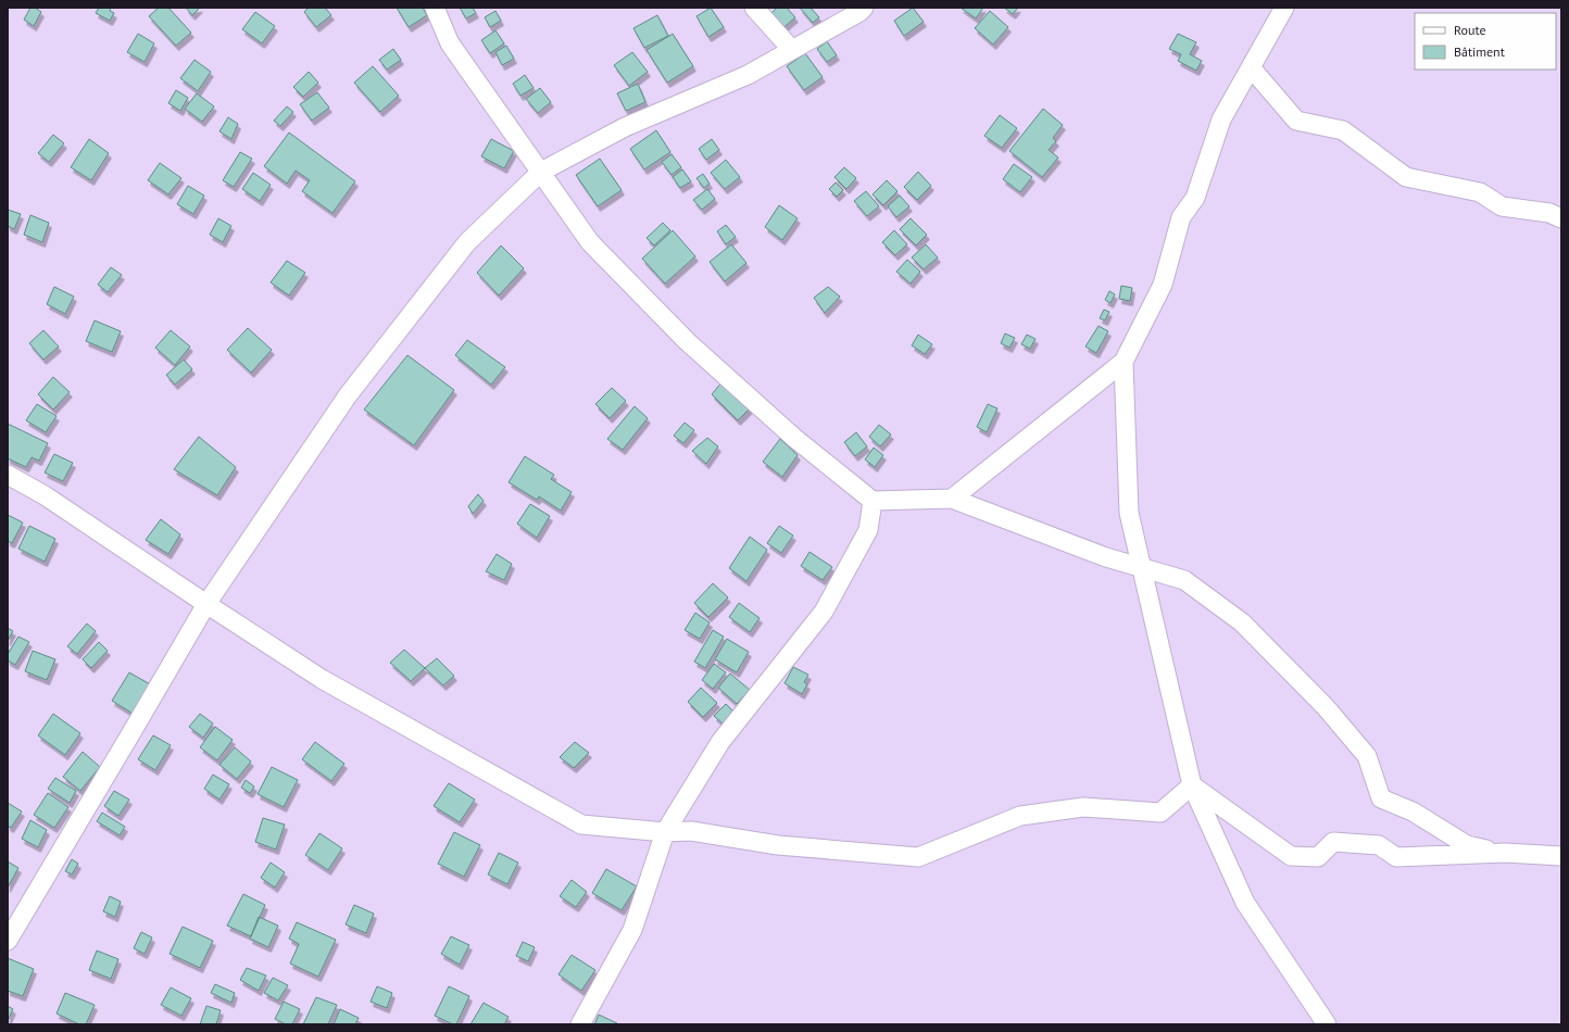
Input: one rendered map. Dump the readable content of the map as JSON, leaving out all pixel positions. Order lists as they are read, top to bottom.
{
  "legend": ["Route", "Bâtiment"]
}
